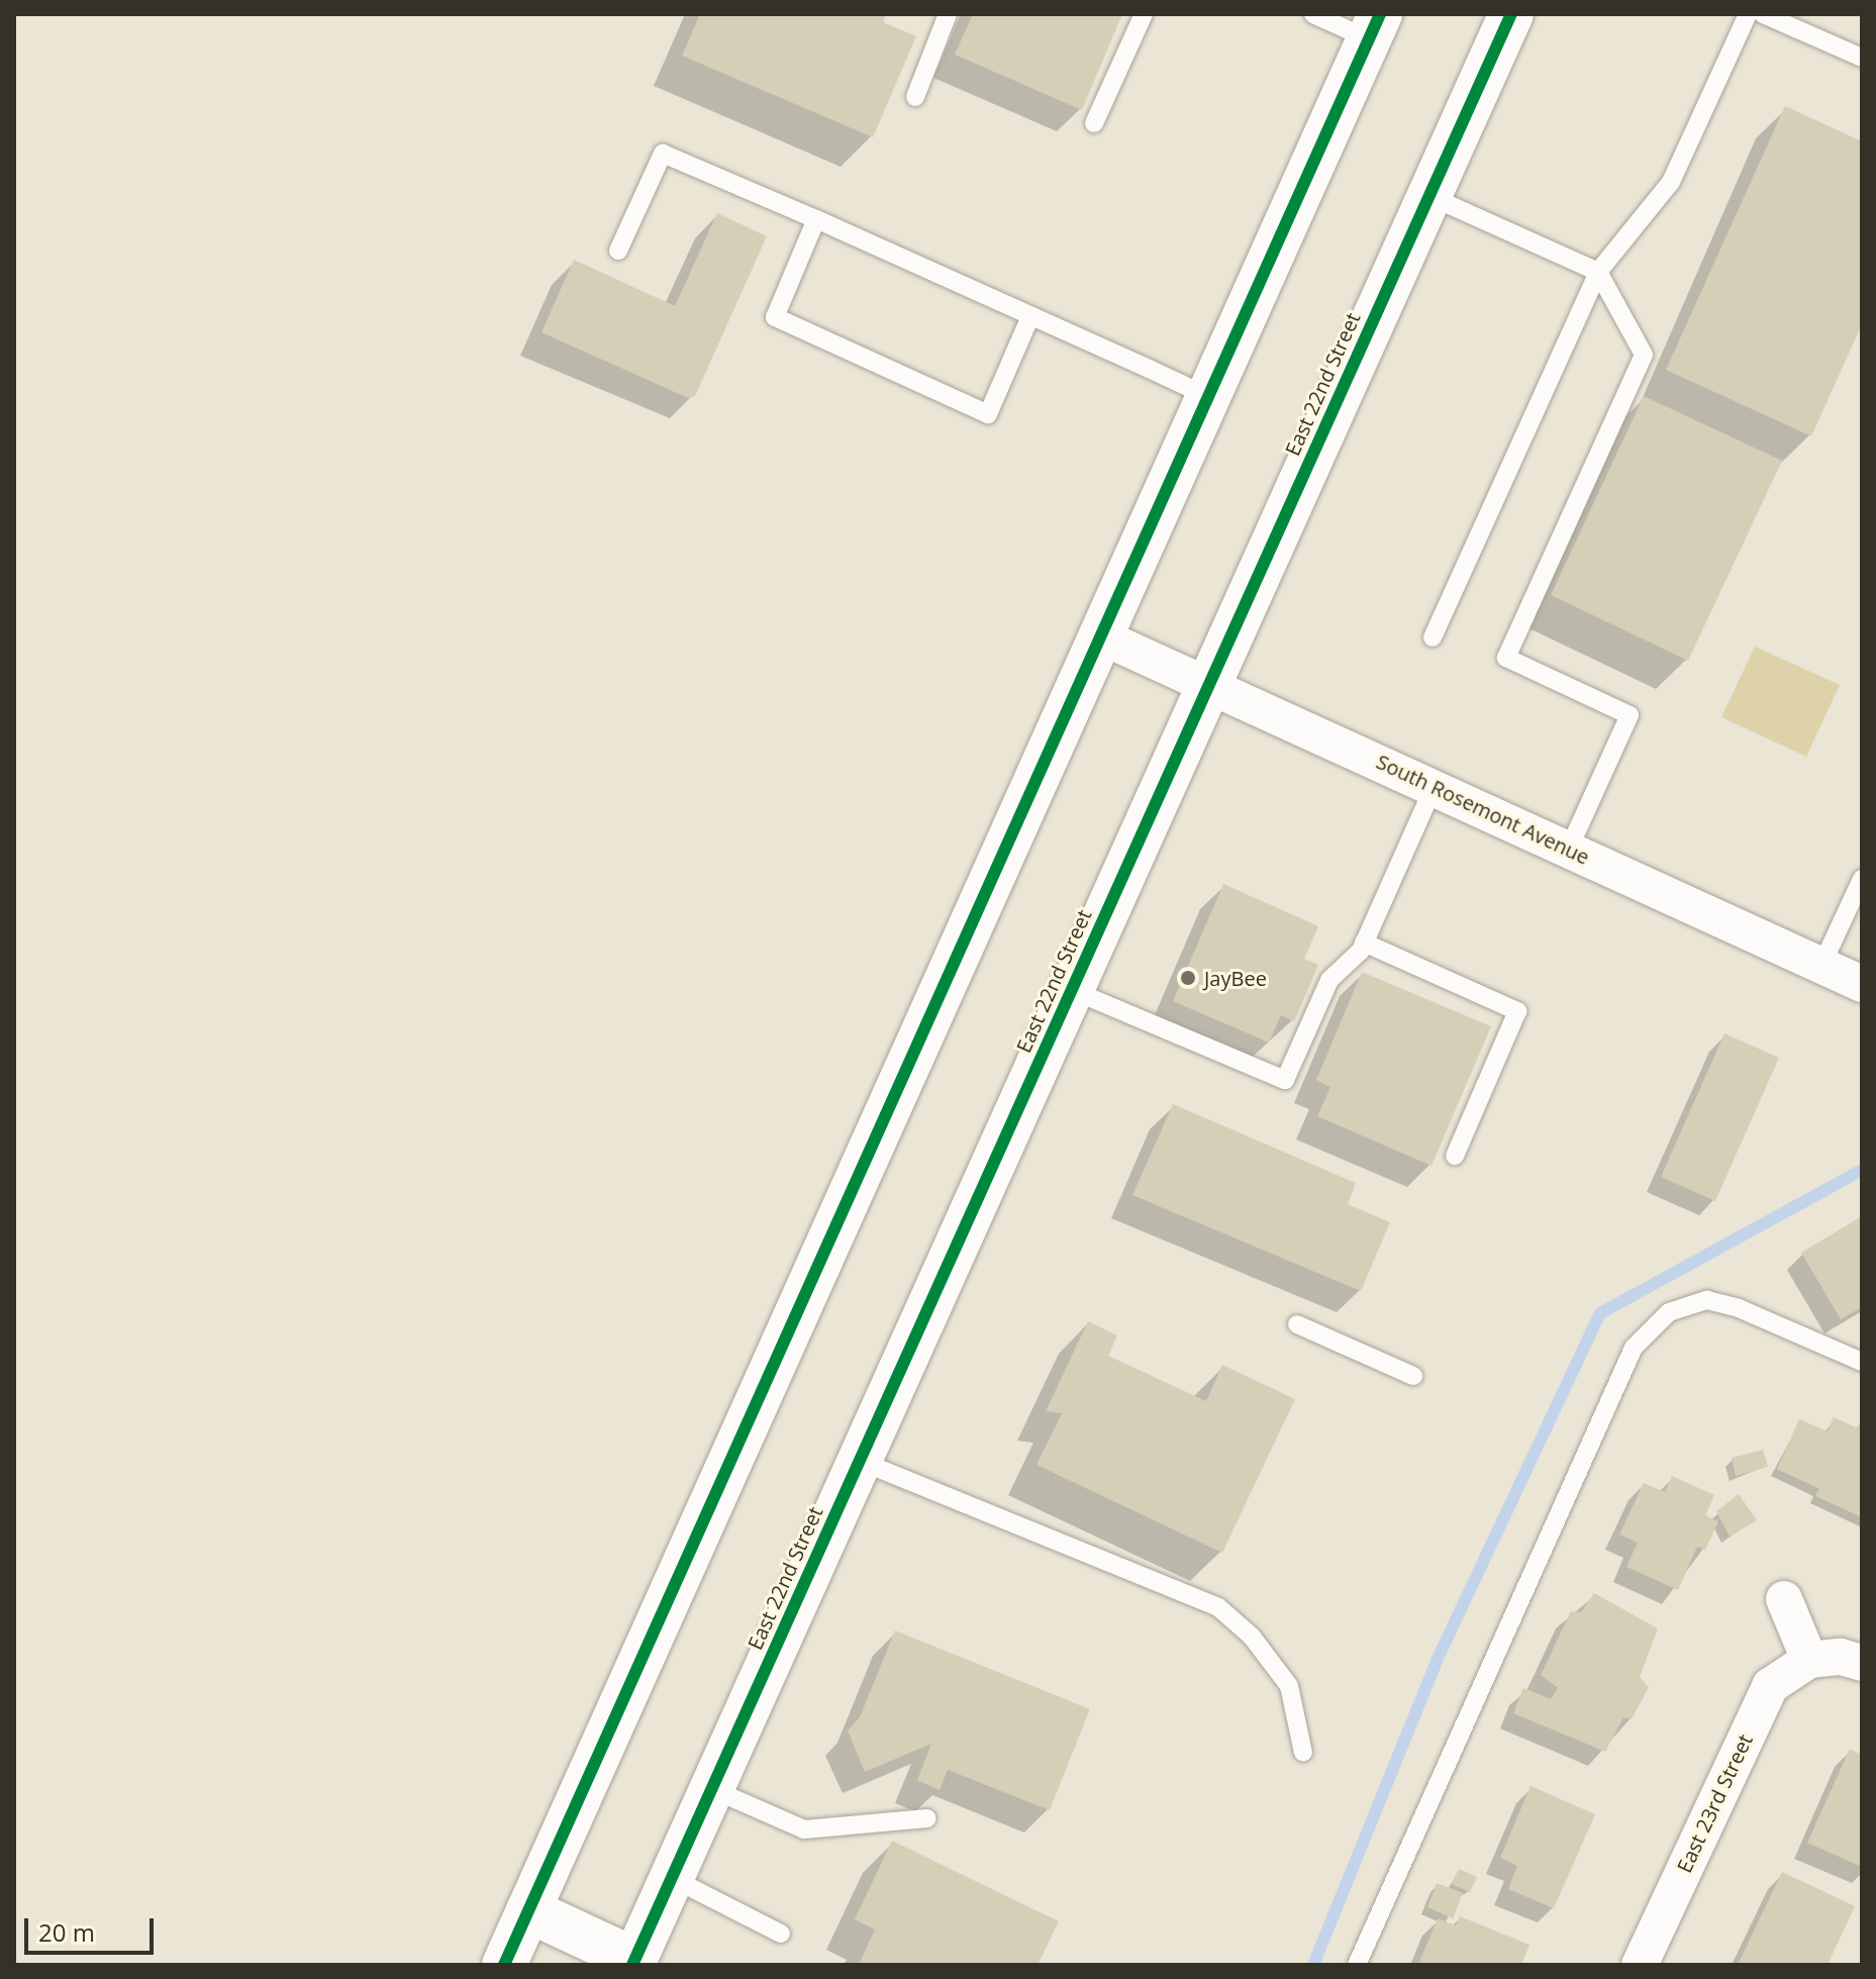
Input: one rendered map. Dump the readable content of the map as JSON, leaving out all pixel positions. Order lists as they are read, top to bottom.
{
  "streets": {
    "main road": ["East 22nd Street"],
    "street": ["South Rosemont Avenue", "East 23rd Street"]
  },
  "crossings": [
    ["East 22nd Street", "South Rosemont Avenue"]
  ],
  "places": ["JayBee"],
  "scale_bar": "20 m"
}
